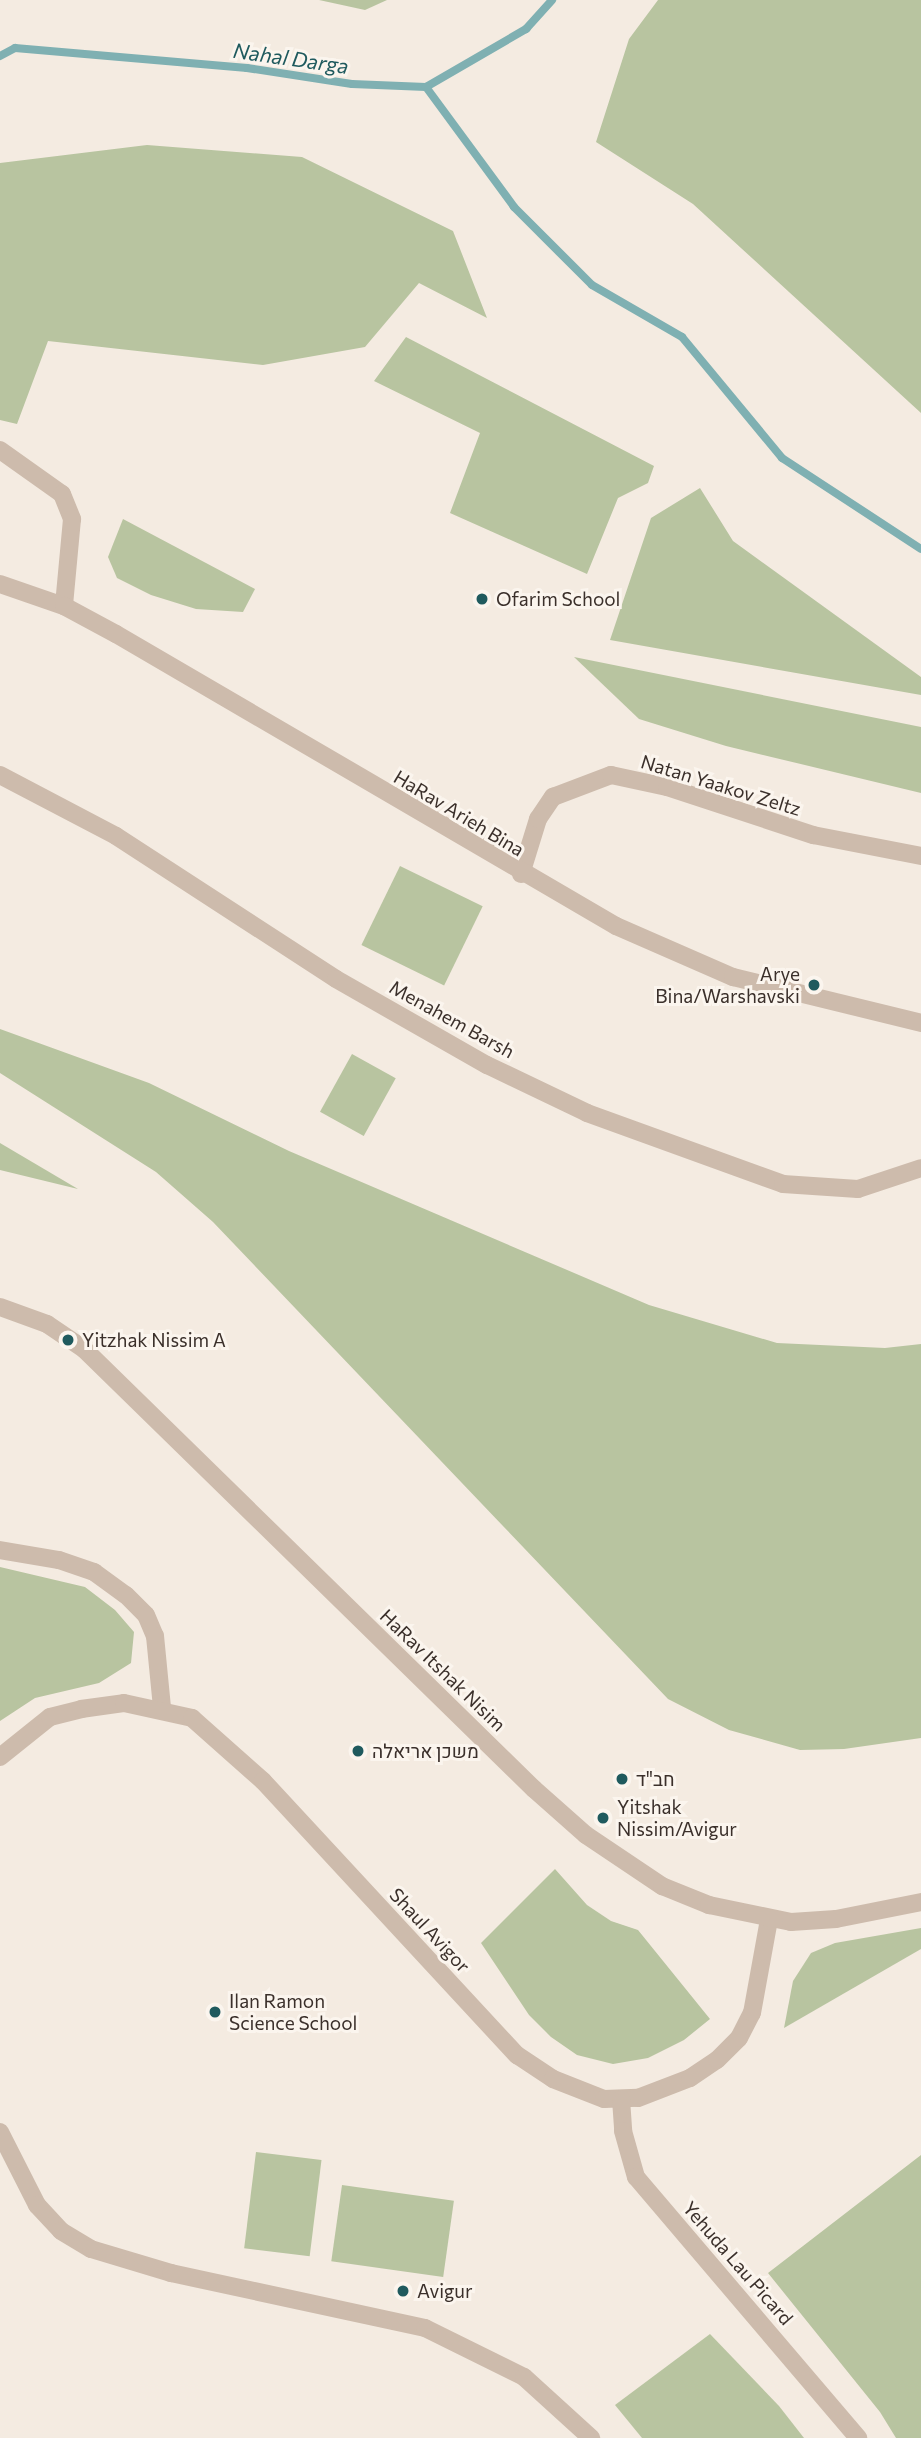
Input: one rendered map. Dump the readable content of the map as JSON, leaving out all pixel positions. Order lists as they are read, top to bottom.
{
  "streets": {
    "street": [
      "Natan Yaakov Zeltz",
      "HaRav Arieh Bina",
      "Menahem Barsh",
      "HaRav Itshak Nisim",
      "Shaul Avigor",
      "Yehuda Lau Picard"
    ]
  },
  "crossings": [
    ["Natan Yaakov Zeltz", "HaRav Arieh Bina"],
    ["HaRav Itshak Nisim", "Shaul Avigor"],
    ["Shaul Avigor", "Yehuda Lau Picard"]
  ],
  "water": ["Nahal Darga"],
  "places": [
    "Ofarim School",
    "Arye Bina/Warshavski",
    "Yitzhak Nissim A",
    "משכן אריאלה",
    "חב\"ד",
    "Yitshak Nissim/Avigur",
    "Ilan Ramon Science School",
    "Avigur"
  ]
}
